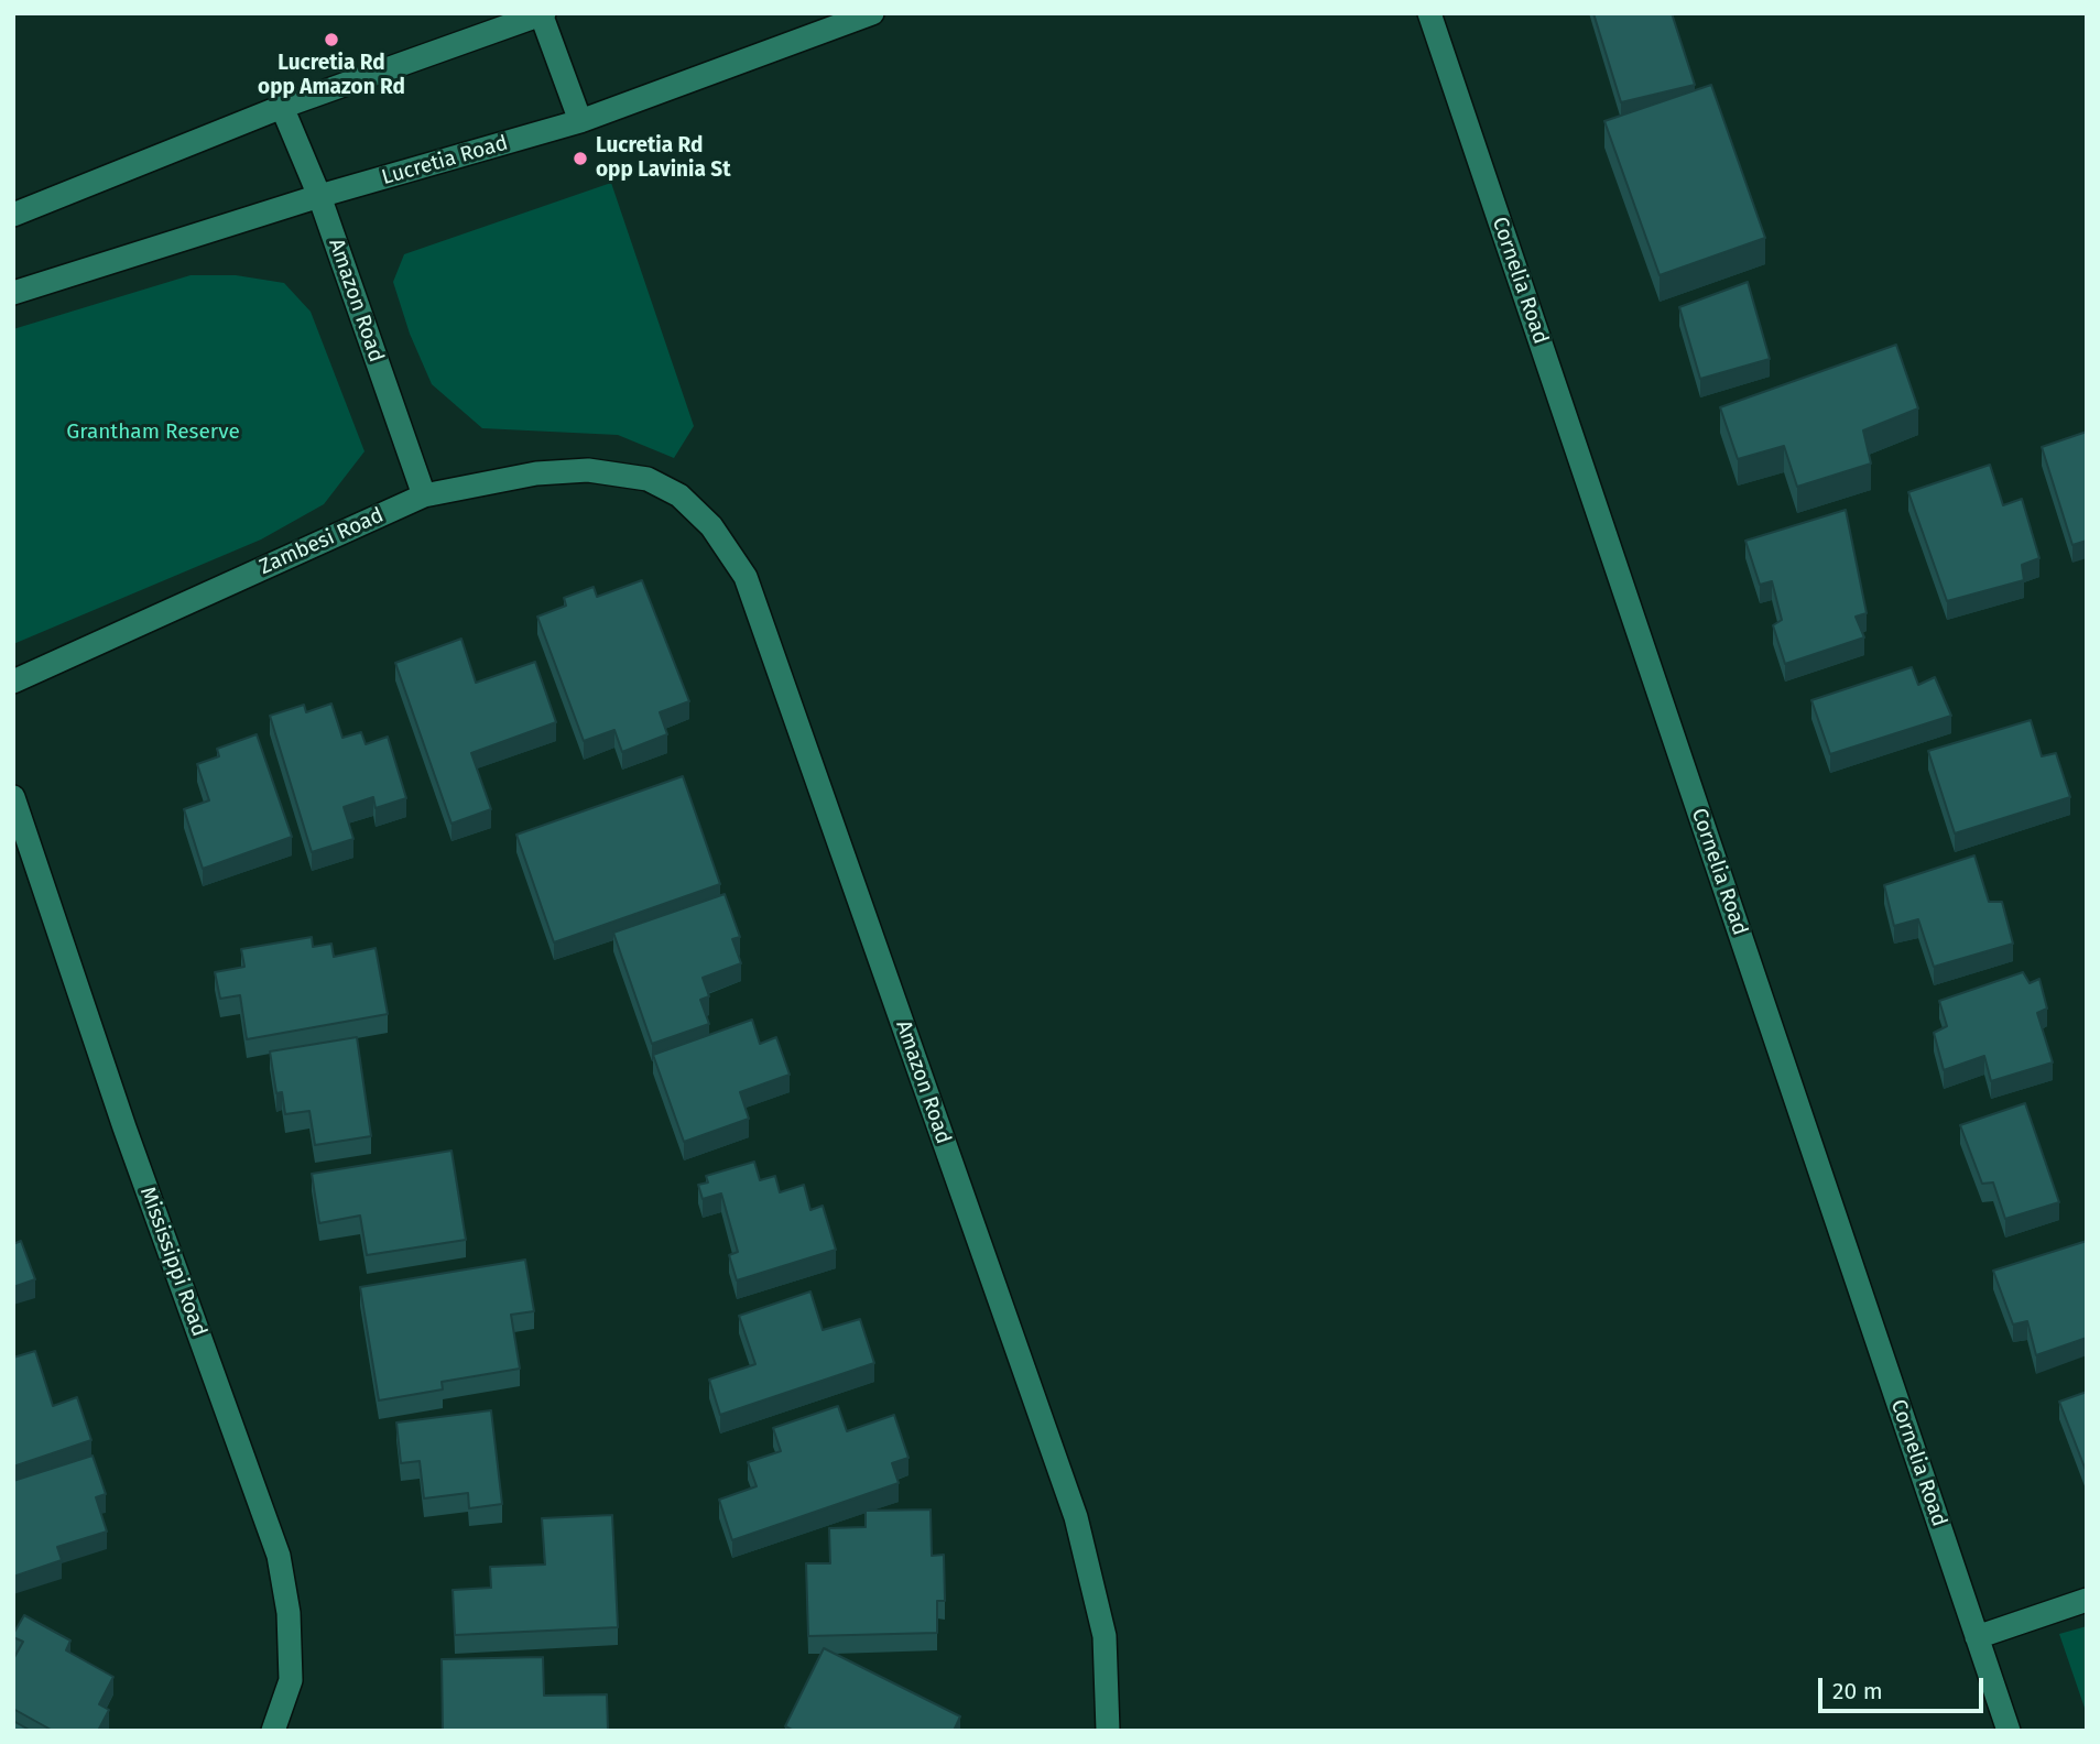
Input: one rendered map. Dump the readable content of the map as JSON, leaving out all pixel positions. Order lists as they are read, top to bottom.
{
  "streets": {
    "street": [
      "Lucretia Road",
      "Cornelia Road",
      "Amazon Road",
      "Zambesi Road",
      "Mississippi Road"
    ]
  },
  "crossings": [
    ["Lucretia Road", "Amazon Road"],
    ["Amazon Road", "Zambesi Road"]
  ],
  "parks": ["Grantham Reserve"],
  "places": ["Lucretia Rd opp Amazon Rd", "Lucretia Rd opp Lavinia St"],
  "scale_bar": "20 m"
}
